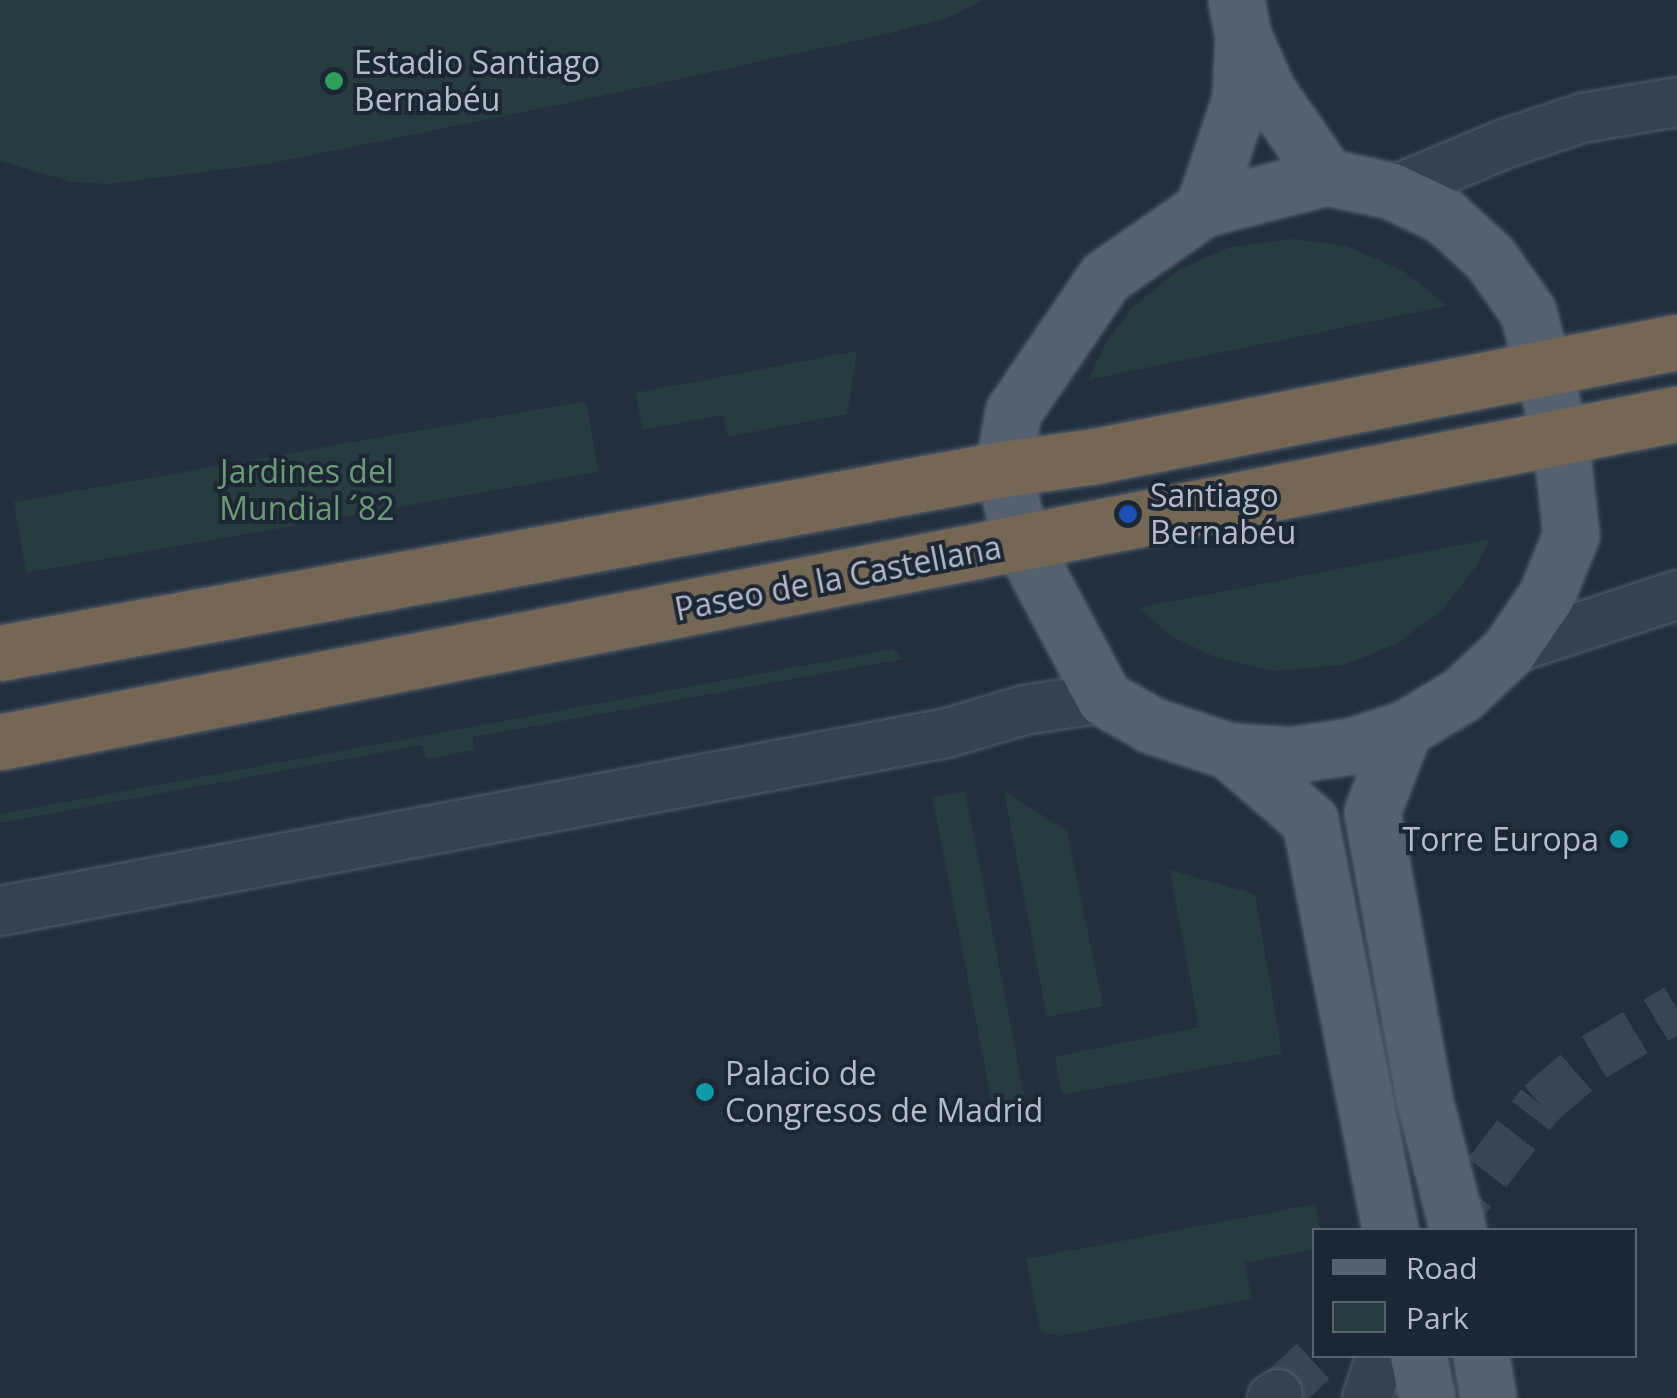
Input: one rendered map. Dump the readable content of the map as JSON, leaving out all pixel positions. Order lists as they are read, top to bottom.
{
  "streets": {
    "highway": ["Paseo de la Castellana"]
  },
  "parks": ["Jardines del Mundial ´82"],
  "places": [
    "Estadio Santiago Bernabéu",
    "Santiago Bernabéu",
    "Torre Europa",
    "Palacio de Congresos de Madrid"
  ],
  "legend": ["Road", "Park"]
}
